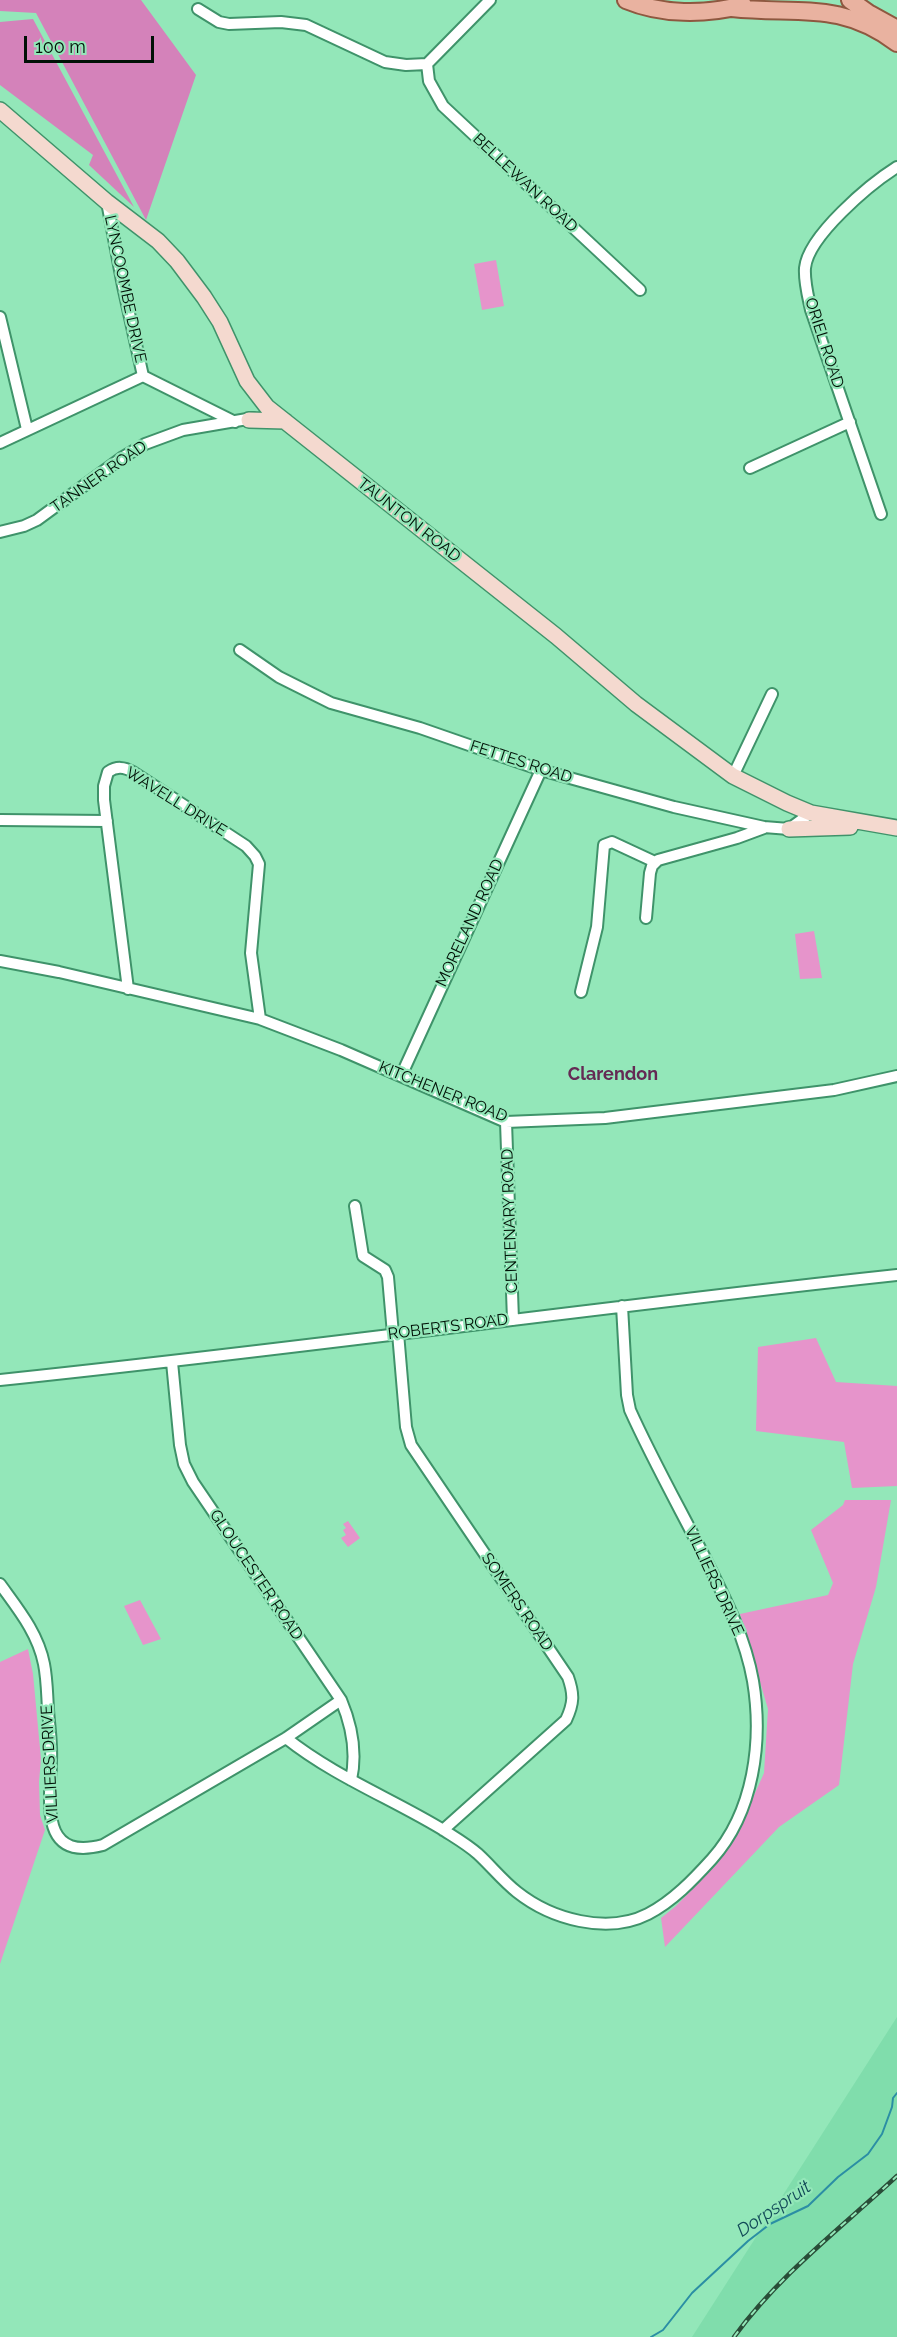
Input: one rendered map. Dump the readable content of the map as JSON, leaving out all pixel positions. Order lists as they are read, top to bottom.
{
  "streets": {
    "street": [
      "BELLEWAN ROAD",
      "LYNCOOMBE DRIVE",
      "ORIEL ROAD",
      "TANNER ROAD",
      "TAUNTON ROAD",
      "FETTES ROAD",
      "WAVELL DRIVE",
      "MORELAND ROAD",
      "KITCHENER ROAD",
      "CENTENARY ROAD",
      "ROBERTS ROAD",
      "GLOUCESTER ROAD",
      "VILLIERS DRIVE",
      "SOMERS ROAD"
    ]
  },
  "crossings": [
    ["LYNCOOMBE DRIVE", "TAUNTON ROAD"],
    ["TANNER ROAD", "TAUNTON ROAD"],
    ["FETTES ROAD", "MORELAND ROAD"],
    ["WAVELL DRIVE", "KITCHENER ROAD"],
    ["MORELAND ROAD", "KITCHENER ROAD"],
    ["KITCHENER ROAD", "CENTENARY ROAD"],
    ["CENTENARY ROAD", "ROBERTS ROAD"],
    ["ROBERTS ROAD", "GLOUCESTER ROAD"],
    ["ROBERTS ROAD", "VILLIERS DRIVE"],
    ["ROBERTS ROAD", "SOMERS ROAD"],
    ["GLOUCESTER ROAD", "VILLIERS DRIVE"],
    ["VILLIERS DRIVE", "SOMERS ROAD"]
  ],
  "districts": ["Clarendon"],
  "water": ["Dorpspruit"],
  "scale_bar": "100 m"
}
